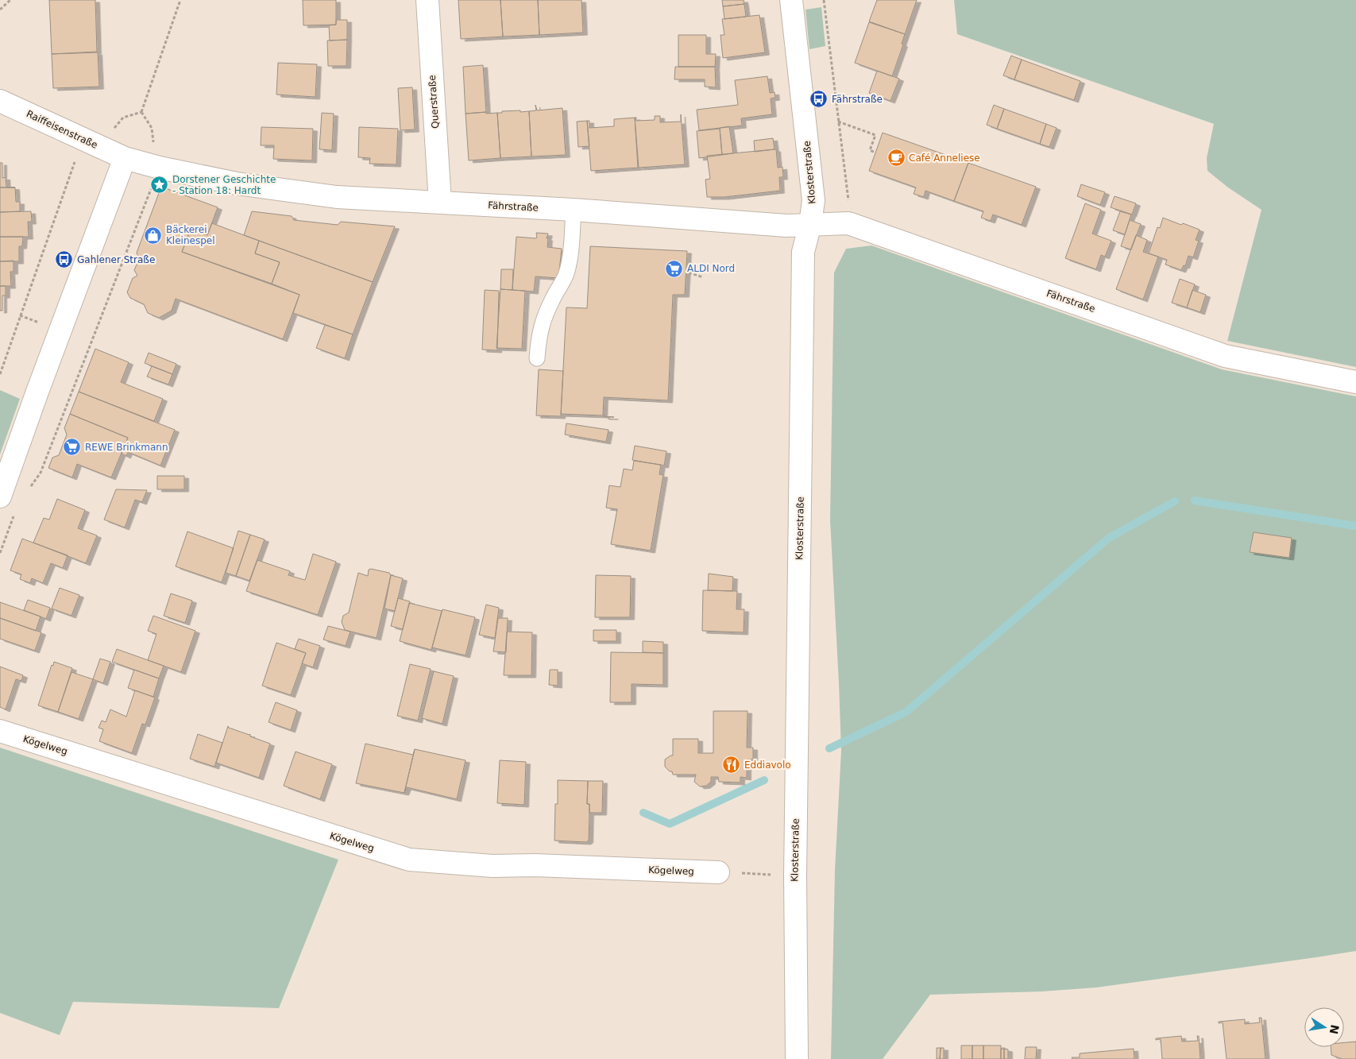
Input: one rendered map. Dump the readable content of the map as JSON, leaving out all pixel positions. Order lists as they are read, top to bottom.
{
  "streets": {
    "street": [
      "Querstraße",
      "Raiffeisenstraße",
      "Klosterstraße",
      "Fährstraße",
      "Kögelweg"
    ]
  },
  "crossings": [
    ["Querstraße", "Fährstraße"],
    ["Raiffeisenstraße", "Fährstraße"],
    ["Klosterstraße", "Fährstraße"]
  ],
  "places": {
    "bus stop": ["Fährstraße", "Gahlener Straße"],
    "cafe": ["Café Anneliese"],
    "place": ["Dorstener Geschichte - Station 18: Hardt"],
    "shop": ["Bäckerei Kleinespel"],
    "supermarket": ["ALDI Nord", "REWE Brinkmann"],
    "restaurant": ["Eddiavolo"]
  },
  "north": "right"
}
